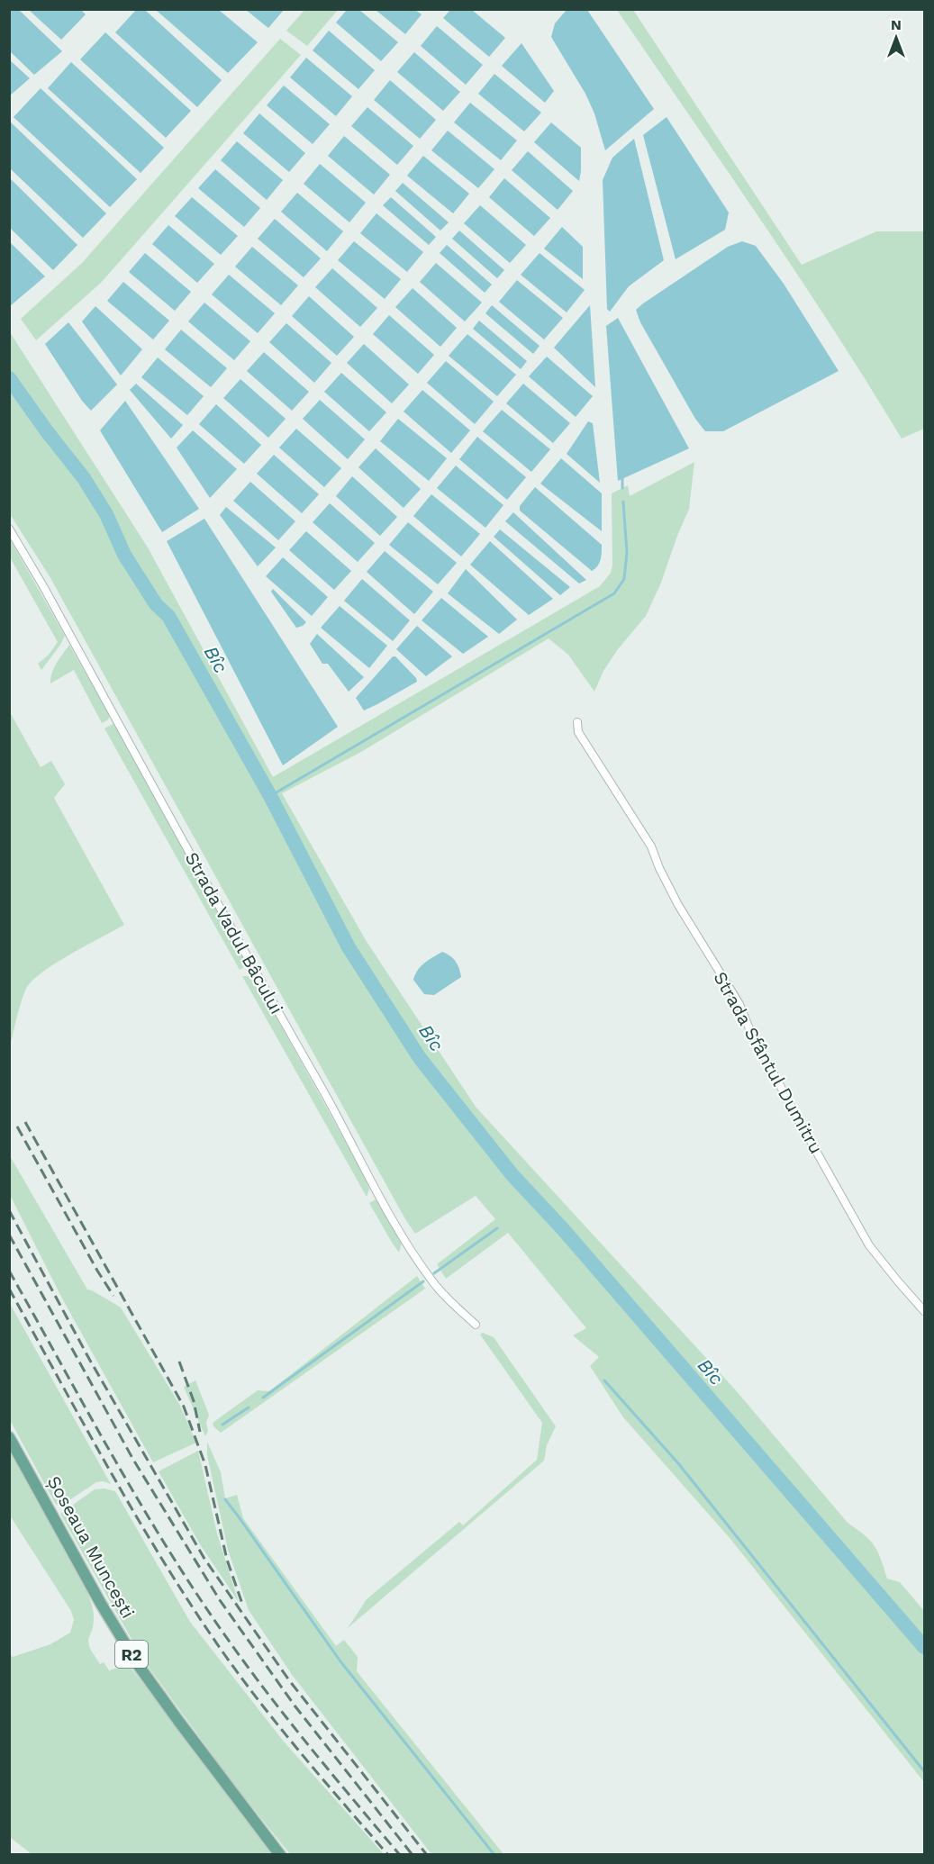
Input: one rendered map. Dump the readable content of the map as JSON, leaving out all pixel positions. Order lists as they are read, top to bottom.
{
  "streets": {
    "main road": ["Șoseaua Muncești", "R2"],
    "street": ["Strada Vadul Bâcului", "Strada Sfântul Dumitru"]
  },
  "water": ["Bîc"],
  "north": "top"
}
